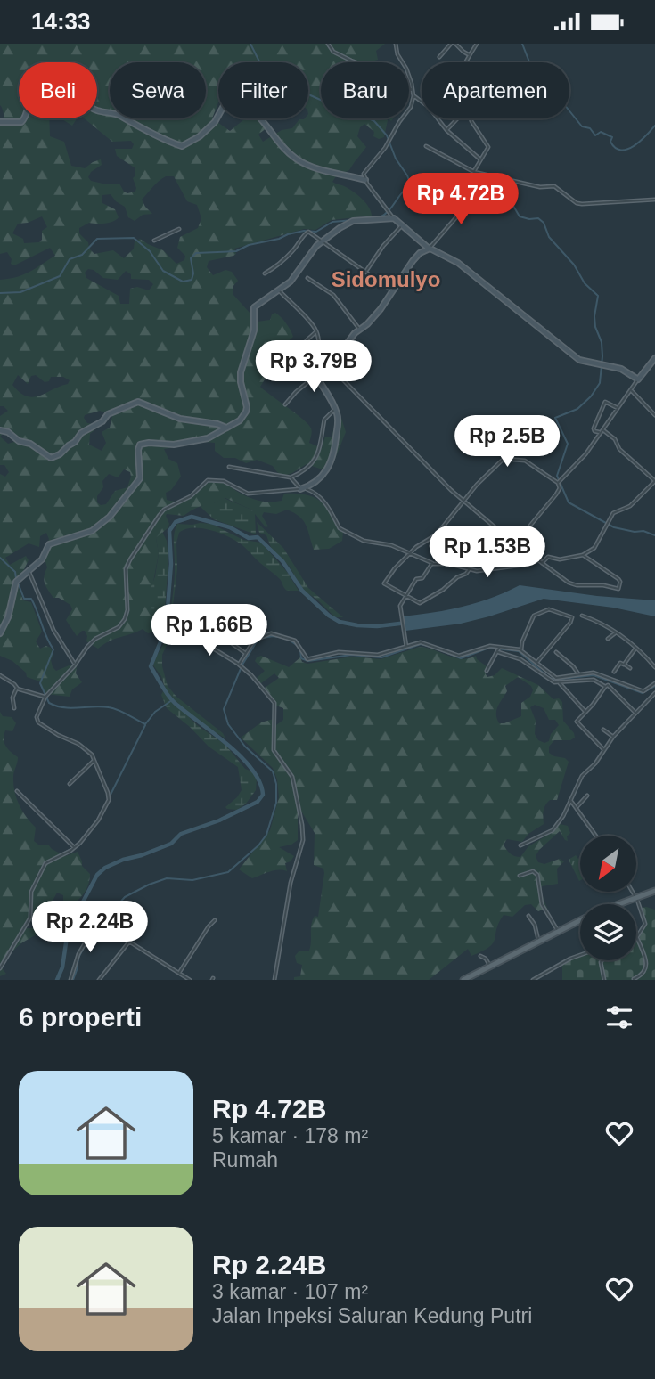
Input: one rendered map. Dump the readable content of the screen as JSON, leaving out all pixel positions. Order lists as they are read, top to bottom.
{
  "districts": ["Sidomulyo"],
  "north": "bottom left",
  "page": {
    "status": "14:33",
    "chip": [
      "Beli",
      "Sewa",
      "Filter",
      "Baru",
      "Apartemen"
    ],
    "price": [
      "Rp 4.72B",
      "Rp 3.79B",
      "Rp 2.5B",
      "Rp 1.53B",
      "Rp 1.66B",
      "Rp 2.24B"
    ],
    "heading": "6 properti",
    "list": [
      {
        "name": "Rp 4.72B",
        "note": "5 kamar · 178 m² · Rumah"
      },
      {
        "name": "Rp 2.24B",
        "note": "3 kamar · 107 m² · Jalan Inpeksi Saluran Kedung Putri"
      }
    ]
  }
}
